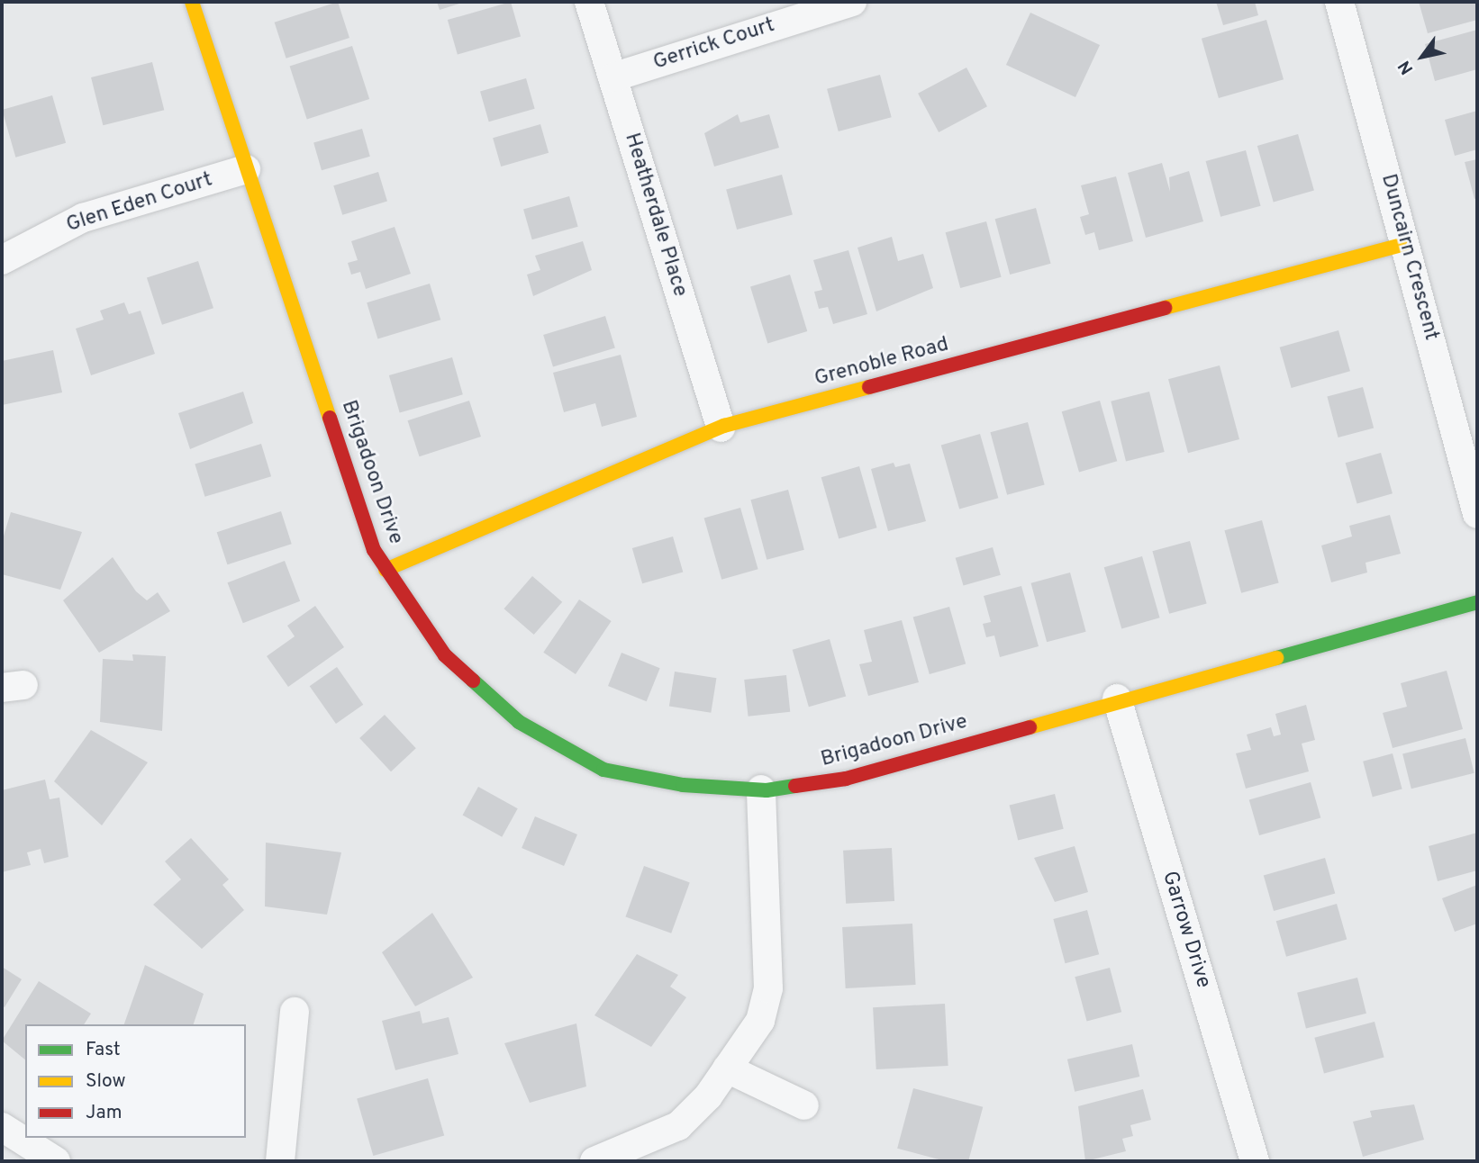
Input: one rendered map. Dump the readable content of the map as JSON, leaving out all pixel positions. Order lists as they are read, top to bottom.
{
  "streets": {
    "street": [
      "Gerrick Court",
      "Glen Eden Court",
      "Heatherdale Place",
      "Duncairn Crescent",
      "Grenoble Road",
      "Brigadoon Drive",
      "Garrow Drive"
    ]
  },
  "crossings": [
    ["Gerrick Court", "Heatherdale Place"],
    ["Glen Eden Court", "Brigadoon Drive"],
    ["Heatherdale Place", "Grenoble Road"],
    ["Duncairn Crescent", "Grenoble Road"],
    ["Grenoble Road", "Brigadoon Drive"],
    ["Brigadoon Drive", "Garrow Drive"]
  ],
  "legend": ["Fast", "Slow", "Jam"],
  "north": "bottom left"
}
